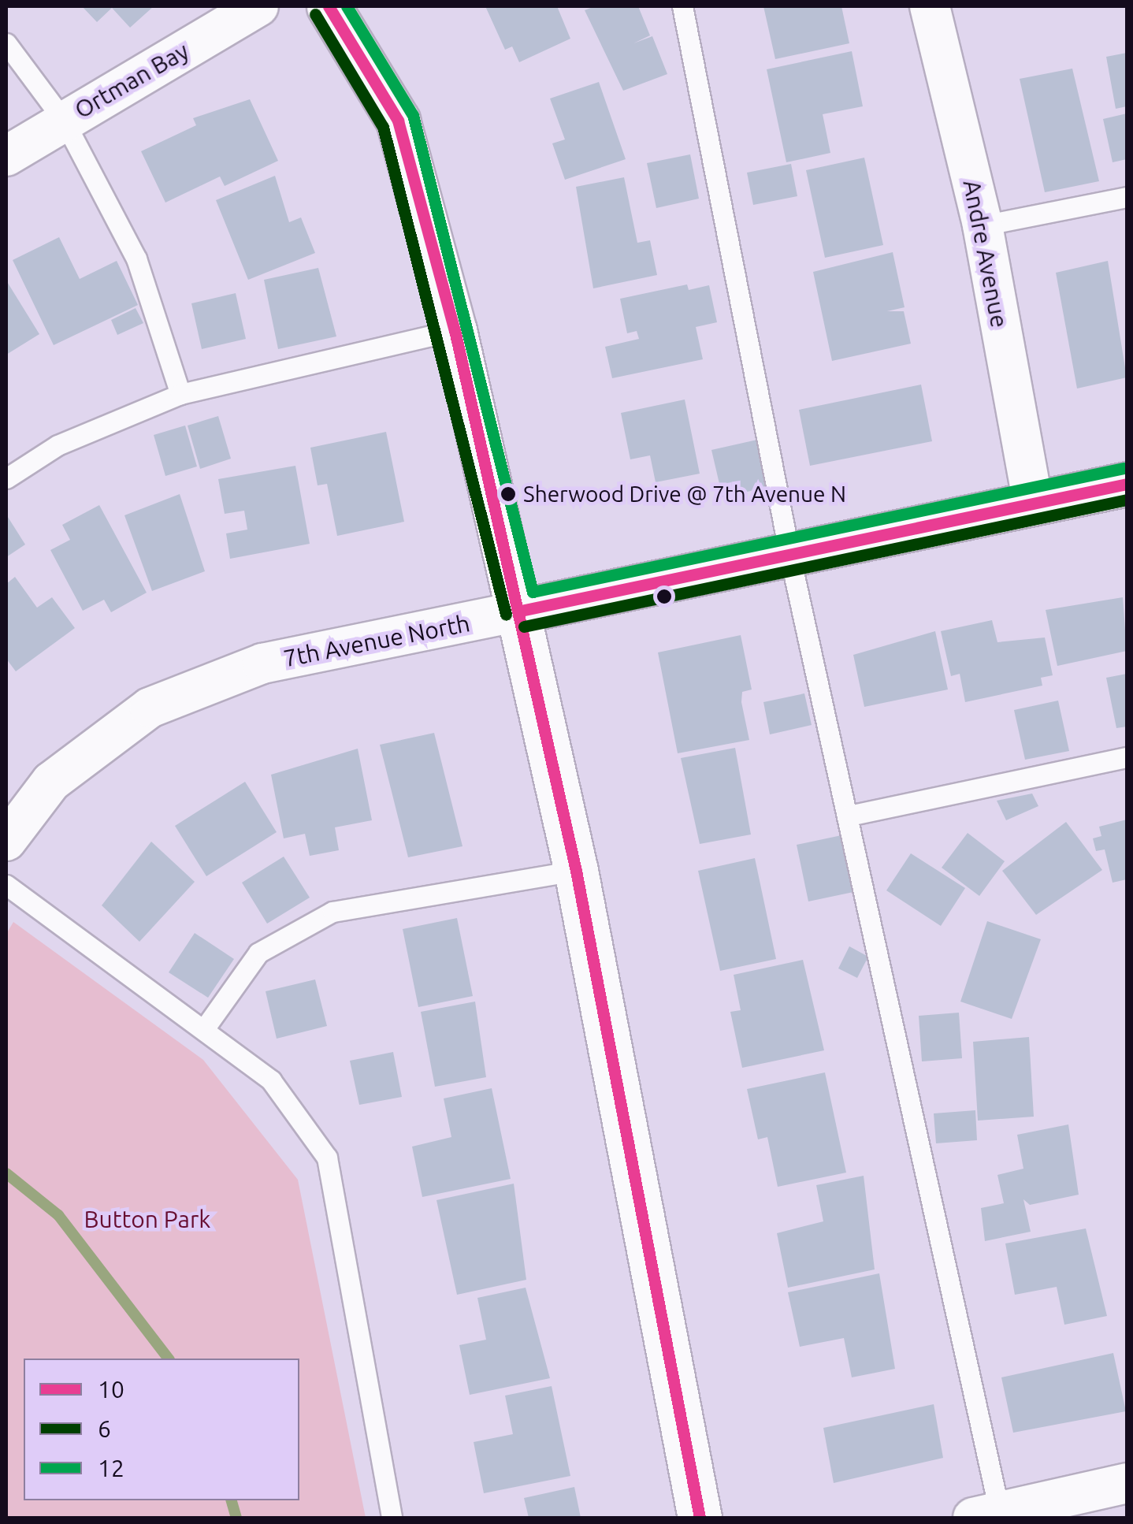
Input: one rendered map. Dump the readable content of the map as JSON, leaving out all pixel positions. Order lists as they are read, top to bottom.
{
  "streets": {
    "street": ["Ortman Bay", "Andre Avenue", "7th Avenue North"]
  },
  "crossings": [
    ["Andre Avenue", "7th Avenue North"]
  ],
  "parks": ["Button Park"],
  "places": ["Sherwood Drive @ 7th Avenue N"],
  "lines": ["transit line 10", "transit line 12", "transit line 6"],
  "legend": ["10", "6", "12"]
}
